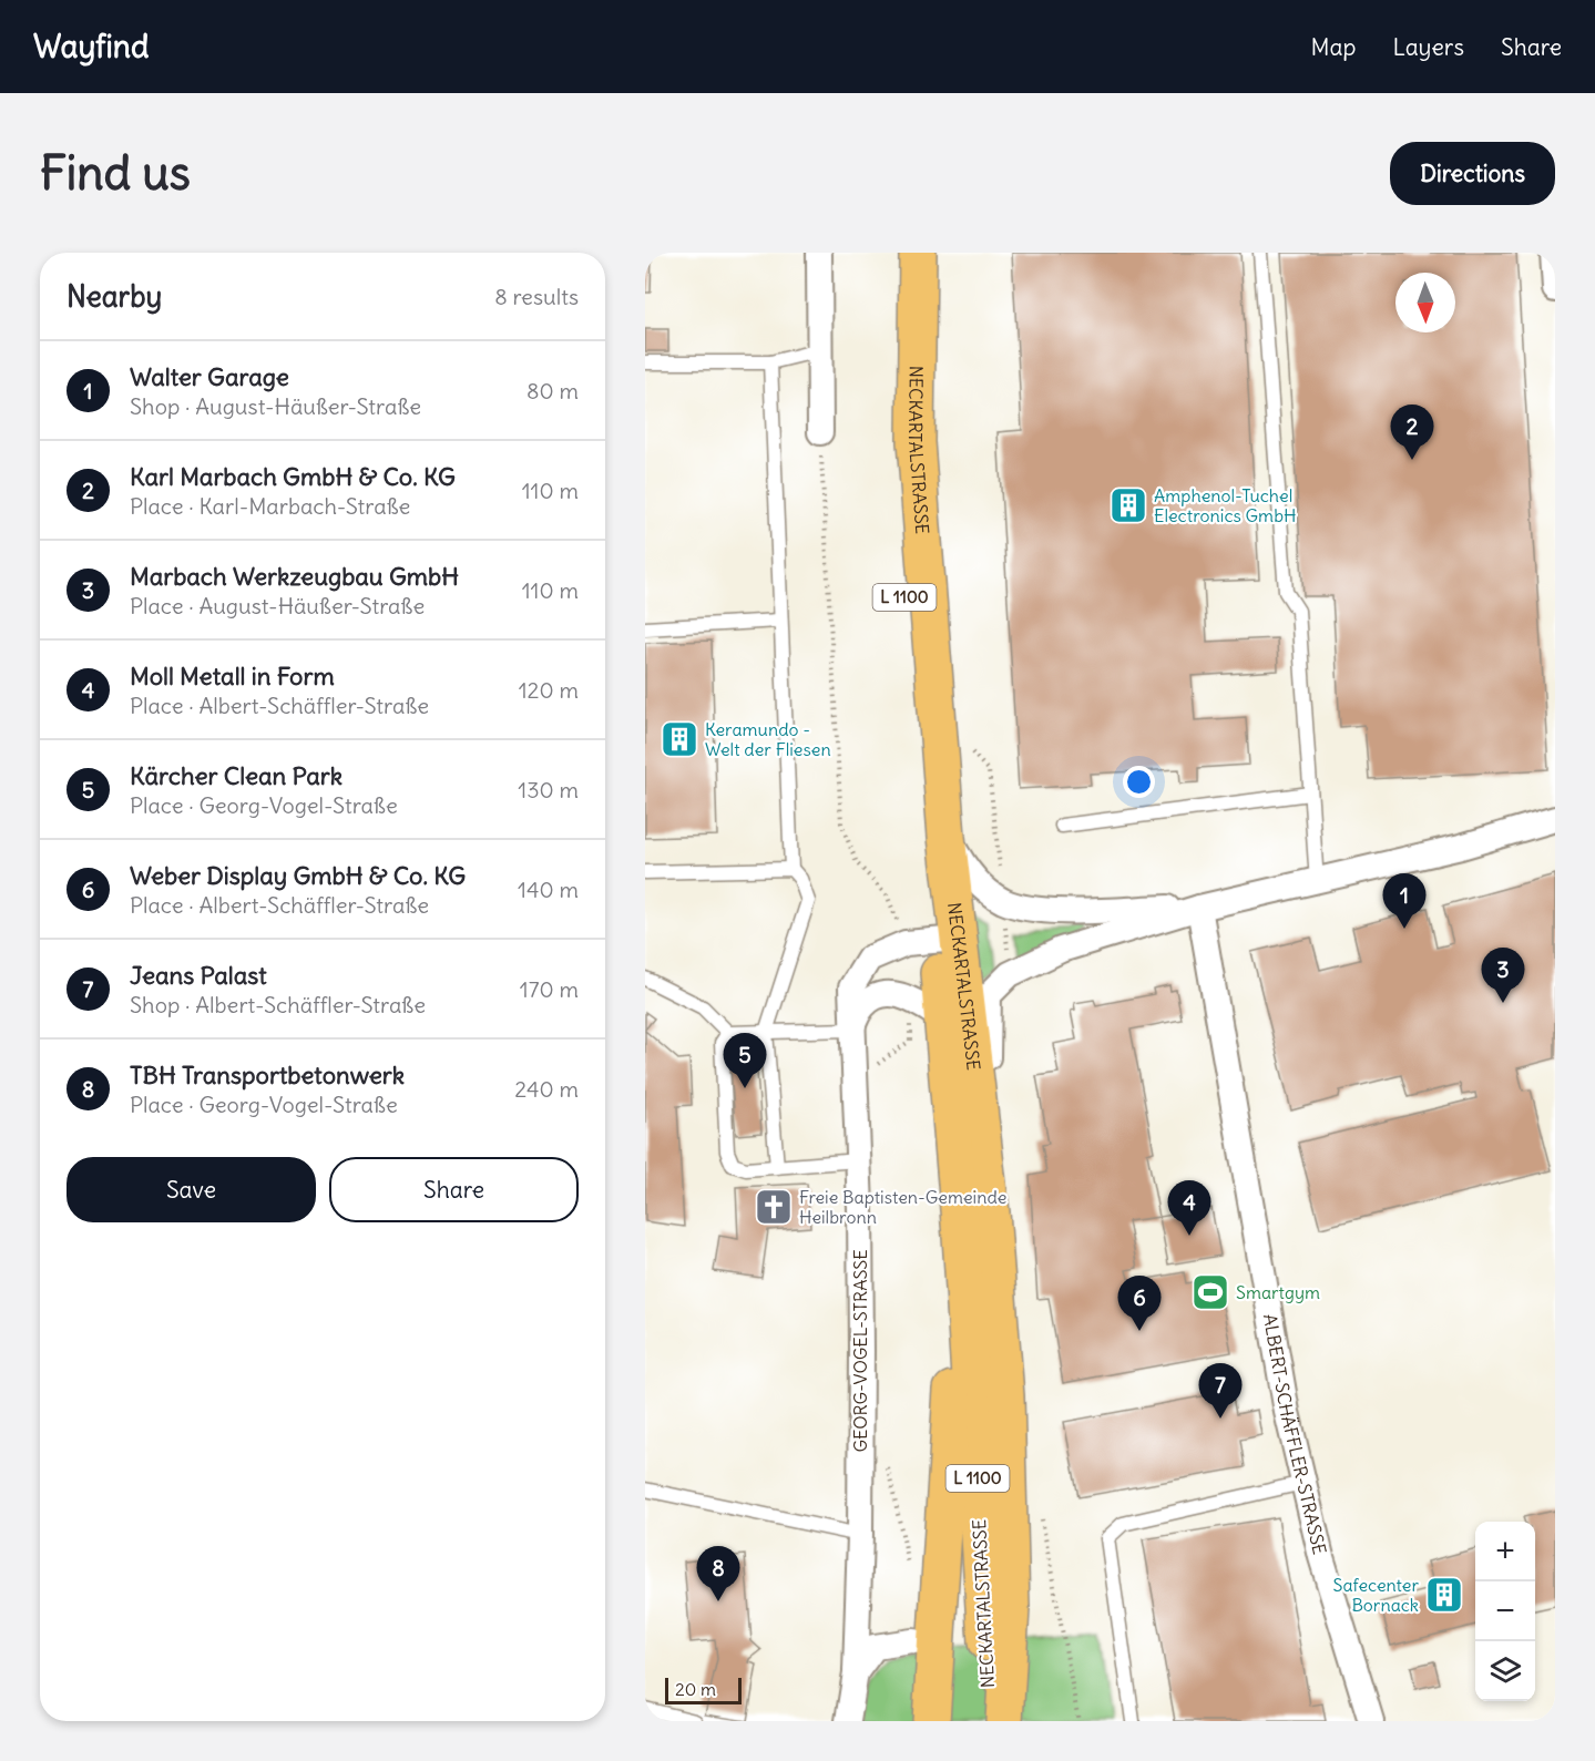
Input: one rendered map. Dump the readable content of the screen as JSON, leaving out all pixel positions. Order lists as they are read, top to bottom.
{
  "streets": {
    "main road": ["NECKARTALSTRASSE", "L 1100"],
    "street": ["GEORG-VOGEL-STRASSE", "ALBERT-SCHÄFFLER-STRASSE"]
  },
  "crossings": [
    ["NECKARTALSTRASSE", "GEORG-VOGEL-STRASSE"]
  ],
  "places": {
    "building": ["Amphenol-Tuchel Electronics GmbH", "Keramundo - Welt der Fliesen", "Safecenter Bornack"],
    "church": ["Freie Baptisten-Gemeinde Heilbronn"],
    "sports": ["Smartgym"]
  },
  "scale_bar": "20 m",
  "north": "bottom",
  "page": {
    "header": "Wayfind",
    "nav": ["Map", "Layers", "Share"],
    "buttons": [
      "Directions",
      ["Save", "Share"]
    ],
    "title": "Find us",
    "heading": ["Nearby", "8 results"],
    "list": [
      {
        "mark": "1",
        "name": "Walter Garage",
        "note": "Shop · August-Häußer-Straße",
        "value": "80 m"
      },
      {
        "mark": "2",
        "name": "Karl Marbach GmbH & Co. KG",
        "note": "Place · Karl-Marbach-Straße",
        "value": "110 m"
      },
      {
        "mark": "3",
        "name": "Marbach Werkzeugbau GmbH",
        "note": "Place · August-Häußer-Straße",
        "value": "110 m"
      },
      {
        "mark": "4",
        "name": "Moll Metall in Form",
        "note": "Place · Albert-Schäffler-Straße",
        "value": "120 m"
      },
      {
        "mark": "5",
        "name": "Kärcher Clean Park",
        "note": "Place · Georg-Vogel-Straße",
        "value": "130 m"
      },
      {
        "mark": "6",
        "name": "Weber Display GmbH & Co. KG",
        "note": "Place · Albert-Schäffler-Straße",
        "value": "140 m"
      },
      {
        "mark": "7",
        "name": "Jeans Palast",
        "note": "Shop · Albert-Schäffler-Straße",
        "value": "170 m"
      },
      {
        "mark": "8",
        "name": "TBH Transportbetonwerk",
        "note": "Place · Georg-Vogel-Straße",
        "value": "240 m"
      }
    ],
    "pins": [
      "2",
      "1",
      "3",
      "5",
      "4",
      "6",
      "7",
      "8"
    ],
    "map_buttons": ["+", "−"],
    "scale": "20 m"
  }
}
